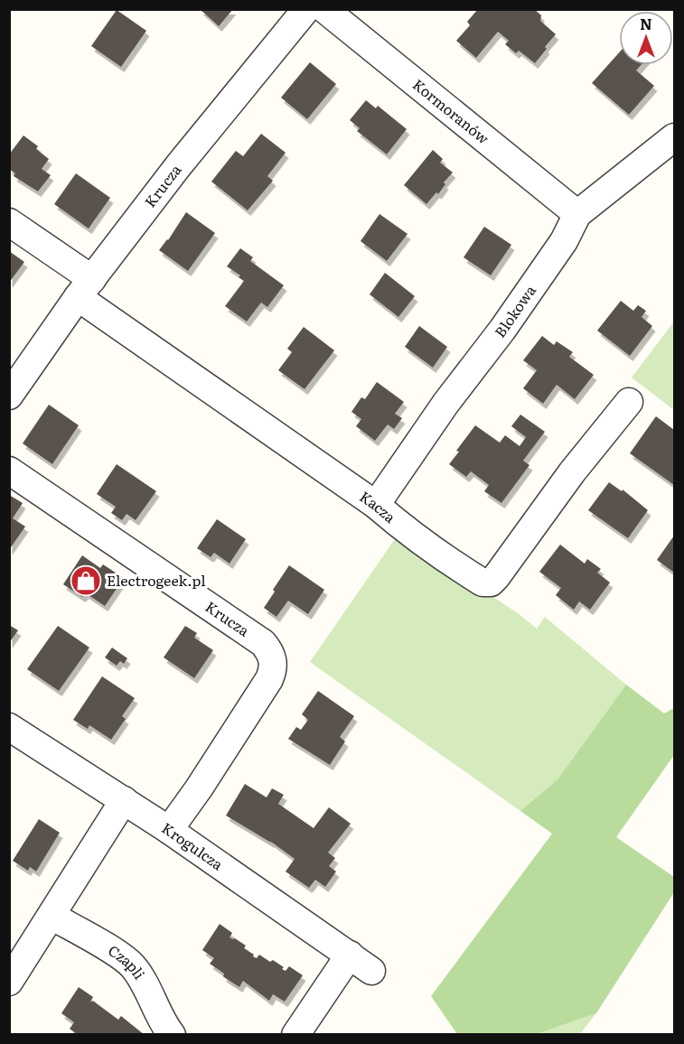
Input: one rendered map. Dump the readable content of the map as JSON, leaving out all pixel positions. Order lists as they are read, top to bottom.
{
  "streets": {
    "street": [
      "Kormoranów",
      "Krucza",
      "Blokowa",
      "Kacza",
      "Krogulcza",
      "Czapli"
    ]
  },
  "crossings": [
    ["Kormoranów", "Blokowa"],
    ["Krucza", "Kacza"],
    ["Krucza", "Krogulcza"],
    ["Blokowa", "Kacza"]
  ],
  "places": {
    "shop": ["Electrogeek.pl"]
  },
  "north": "top"
}
